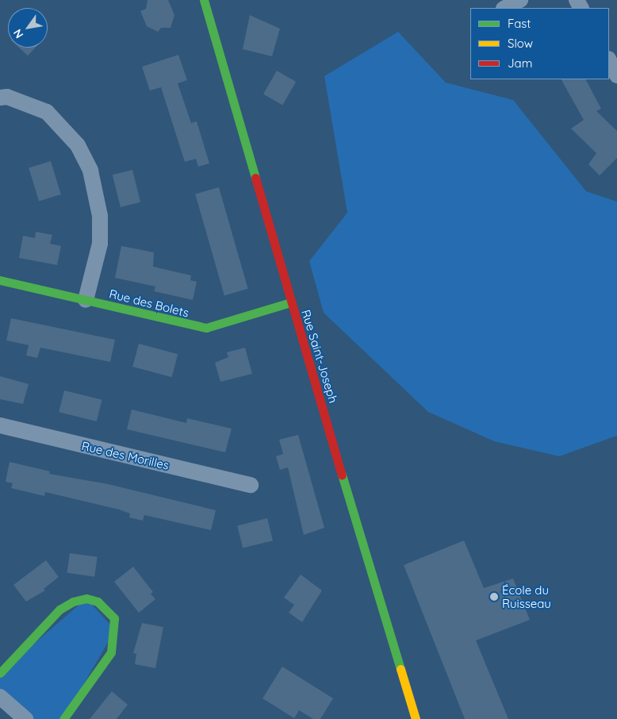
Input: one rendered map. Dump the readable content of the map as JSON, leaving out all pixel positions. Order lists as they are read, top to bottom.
{
  "streets": {
    "street": ["Rue des Bolets", "Rue Saint-Joseph", "Rue des Morilles"]
  },
  "crossings": [
    ["Rue des Bolets", "Rue Saint-Joseph"]
  ],
  "places": ["École du Ruisseau"],
  "legend": ["Fast", "Slow", "Jam"],
  "north": "bottom left"
}
